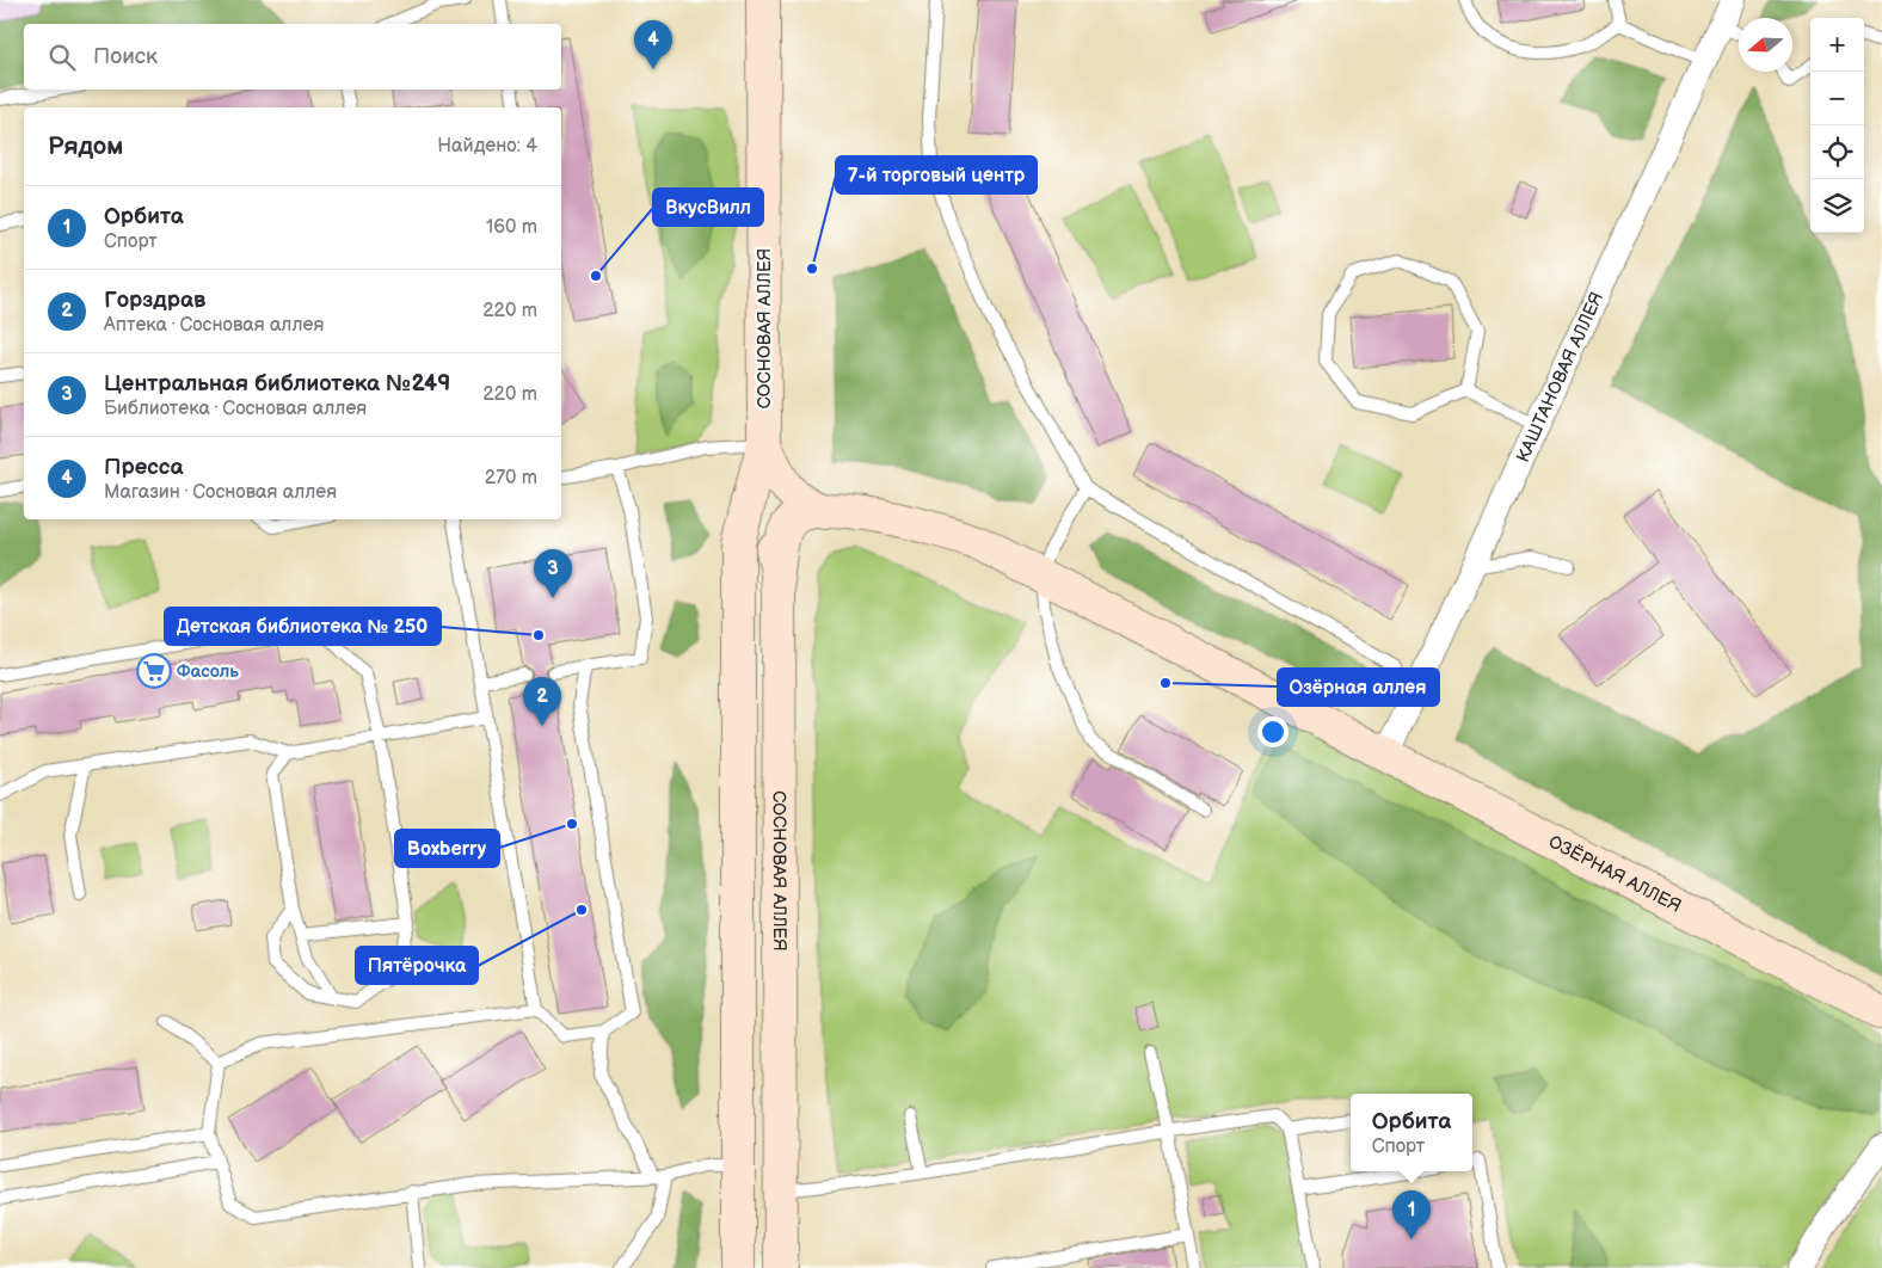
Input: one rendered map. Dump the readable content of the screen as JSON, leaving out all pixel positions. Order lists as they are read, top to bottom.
{
  "streets": {
    "main road": ["СОСНОВАЯ АЛЛЕЯ", "ОЗЁРНАЯ АЛЛЕЯ"],
    "street": ["КАШТАНОВАЯ АЛЛЕЯ"]
  },
  "crossings": [
    ["КАШТАНОВАЯ АЛЛЕЯ", "ОЗЁРНАЯ АЛЛЕЯ"]
  ],
  "places": {
    "other": [
      "7-й торговый центр",
      "ВкусВилл",
      "Детская библиотека № 250",
      "Озёрная аллея",
      "Boxberry",
      "Пятёрочка"
    ],
    "supermarket": ["Фасоль"]
  },
  "north": "left",
  "page": {
    "map_buttons": ["+", "−"],
    "pins": [
      "4",
      "3",
      "2",
      "1"
    ],
    "search": "Поиск",
    "heading": ["Рядом", "Найдено: 4"],
    "list": [
      {
        "mark": "1",
        "name": "Орбита",
        "note": "Спорт",
        "value": "160 m"
      },
      {
        "mark": "2",
        "name": "Горздрав",
        "note": "Аптека · Сосновая аллея",
        "value": "220 m"
      },
      {
        "mark": "3",
        "name": "Центральная библиотека №249",
        "note": "Библиотека · Сосновая аллея",
        "value": "220 m"
      },
      {
        "mark": "4",
        "name": "Пресса",
        "note": "Магазин · Сосновая аллея",
        "value": "270 m"
      }
    ],
    "popup": ["Орбита", "Спорт"]
  }
}
